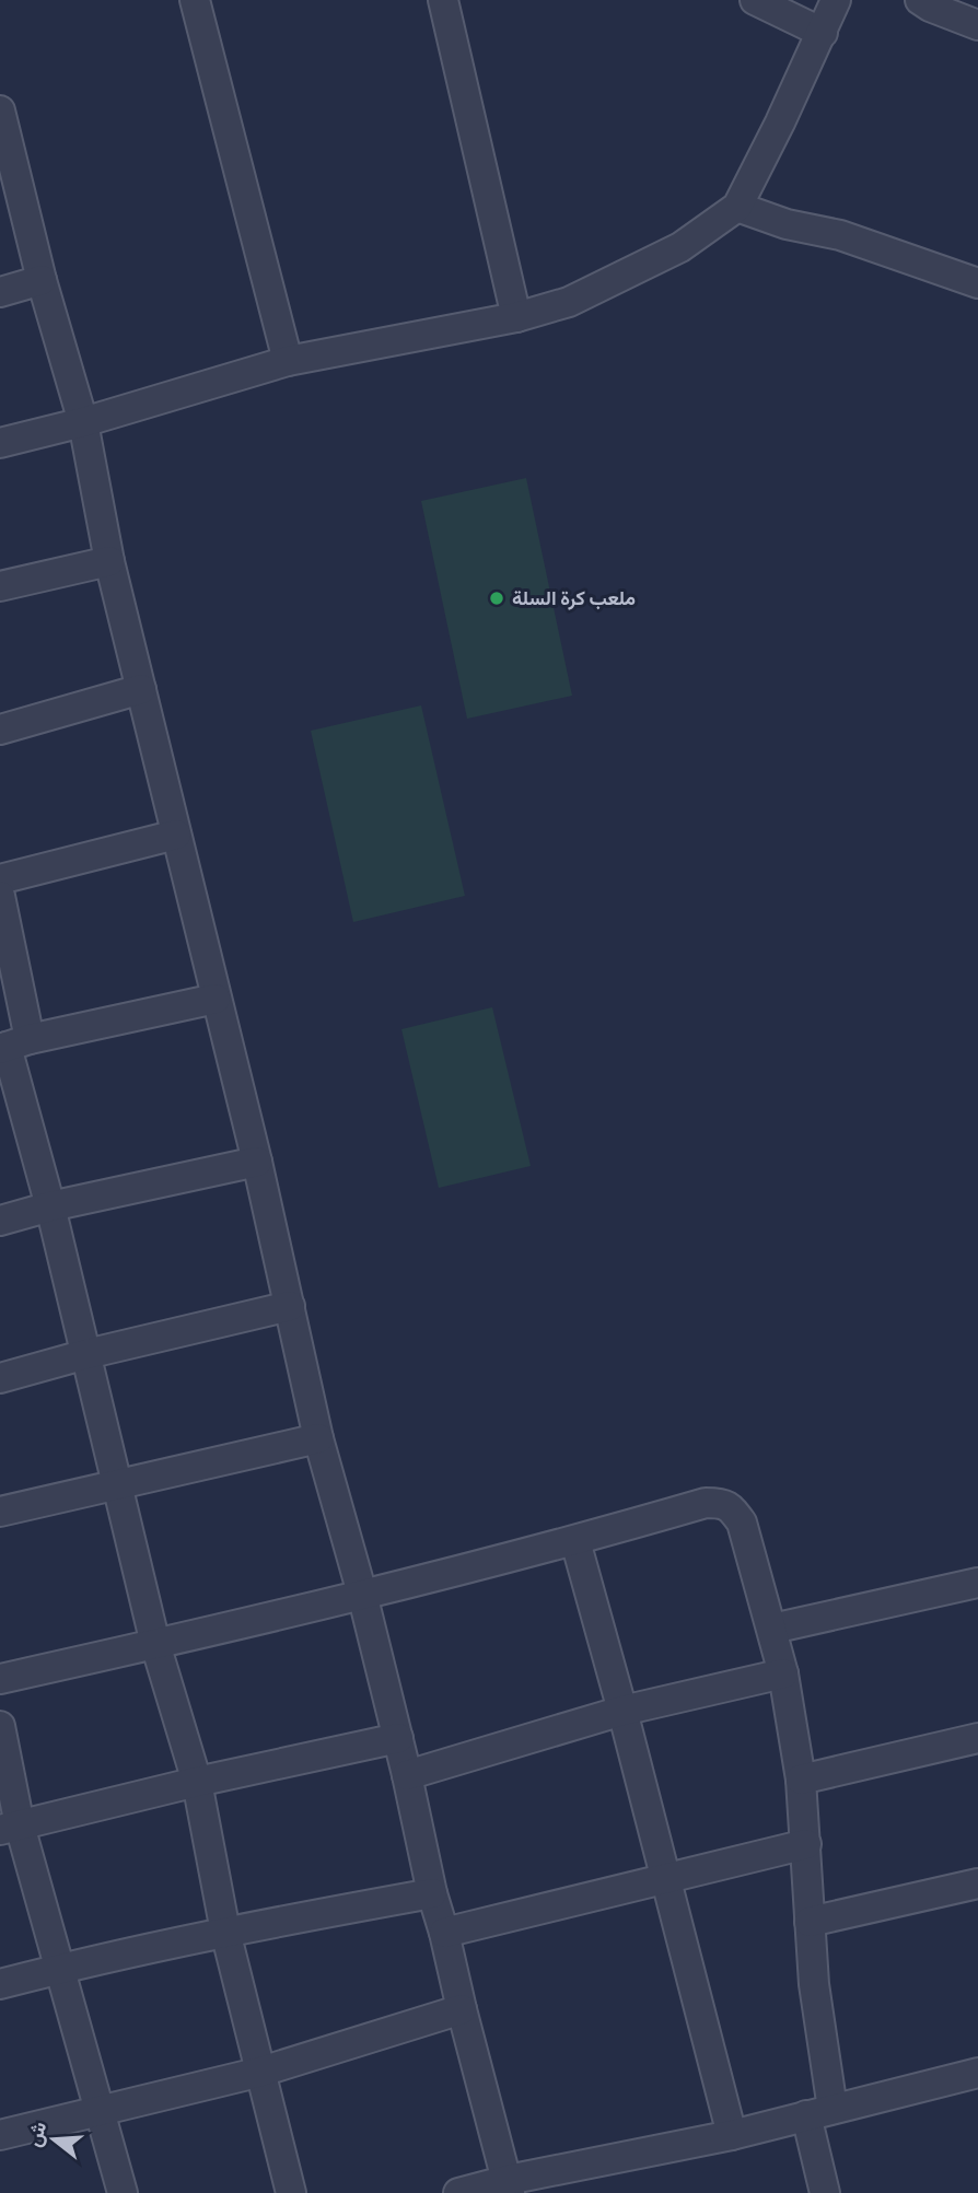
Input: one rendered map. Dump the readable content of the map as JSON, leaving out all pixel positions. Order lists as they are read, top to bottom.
{
  "places": ["ملعب كرة السلة"],
  "north": "left"
}
